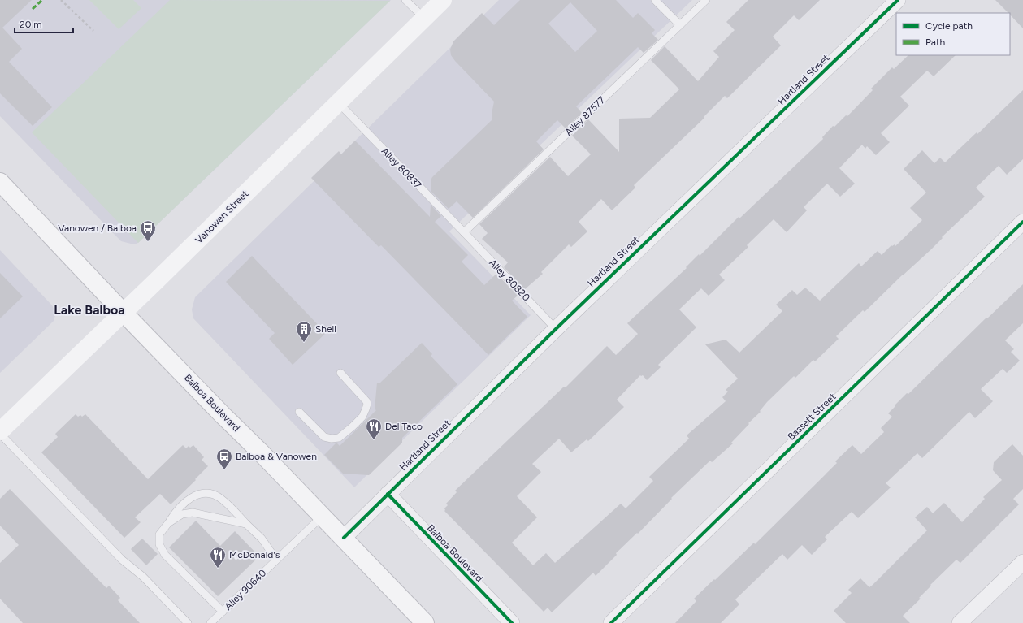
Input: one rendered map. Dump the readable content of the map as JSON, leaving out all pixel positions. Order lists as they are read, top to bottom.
{
  "streets": {
    "main road": ["Vanowen Street", "Balboa Boulevard"],
    "street": ["Hartland Street", "Bassett Street"],
    "lane": [
      "Alley 87577",
      "Alley 80837",
      "Alley 80820",
      "Alley 90640"
    ]
  },
  "crossings": [
    ["Hartland Street", "Alley 80820"],
    ["Hartland Street", "Balboa Boulevard"],
    ["Alley 87577", "Alley 80837"],
    ["Alley 87577", "Alley 80820"],
    ["Alley 80837", "Vanowen Street"],
    ["Alley 80837", "Alley 80820"],
    ["Vanowen Street", "Balboa Boulevard"],
    ["Balboa Boulevard", "Alley 90640"]
  ],
  "districts": ["Lake Balboa"],
  "places": {
    "bus stop": ["Vanowen / Balboa", "Balboa & Vanowen"],
    "building": ["Shell"],
    "restaurant": ["Del Taco", "McDonald's"]
  },
  "legend": ["Cycle path", "Path"],
  "scale_bar": "20 m"
}
